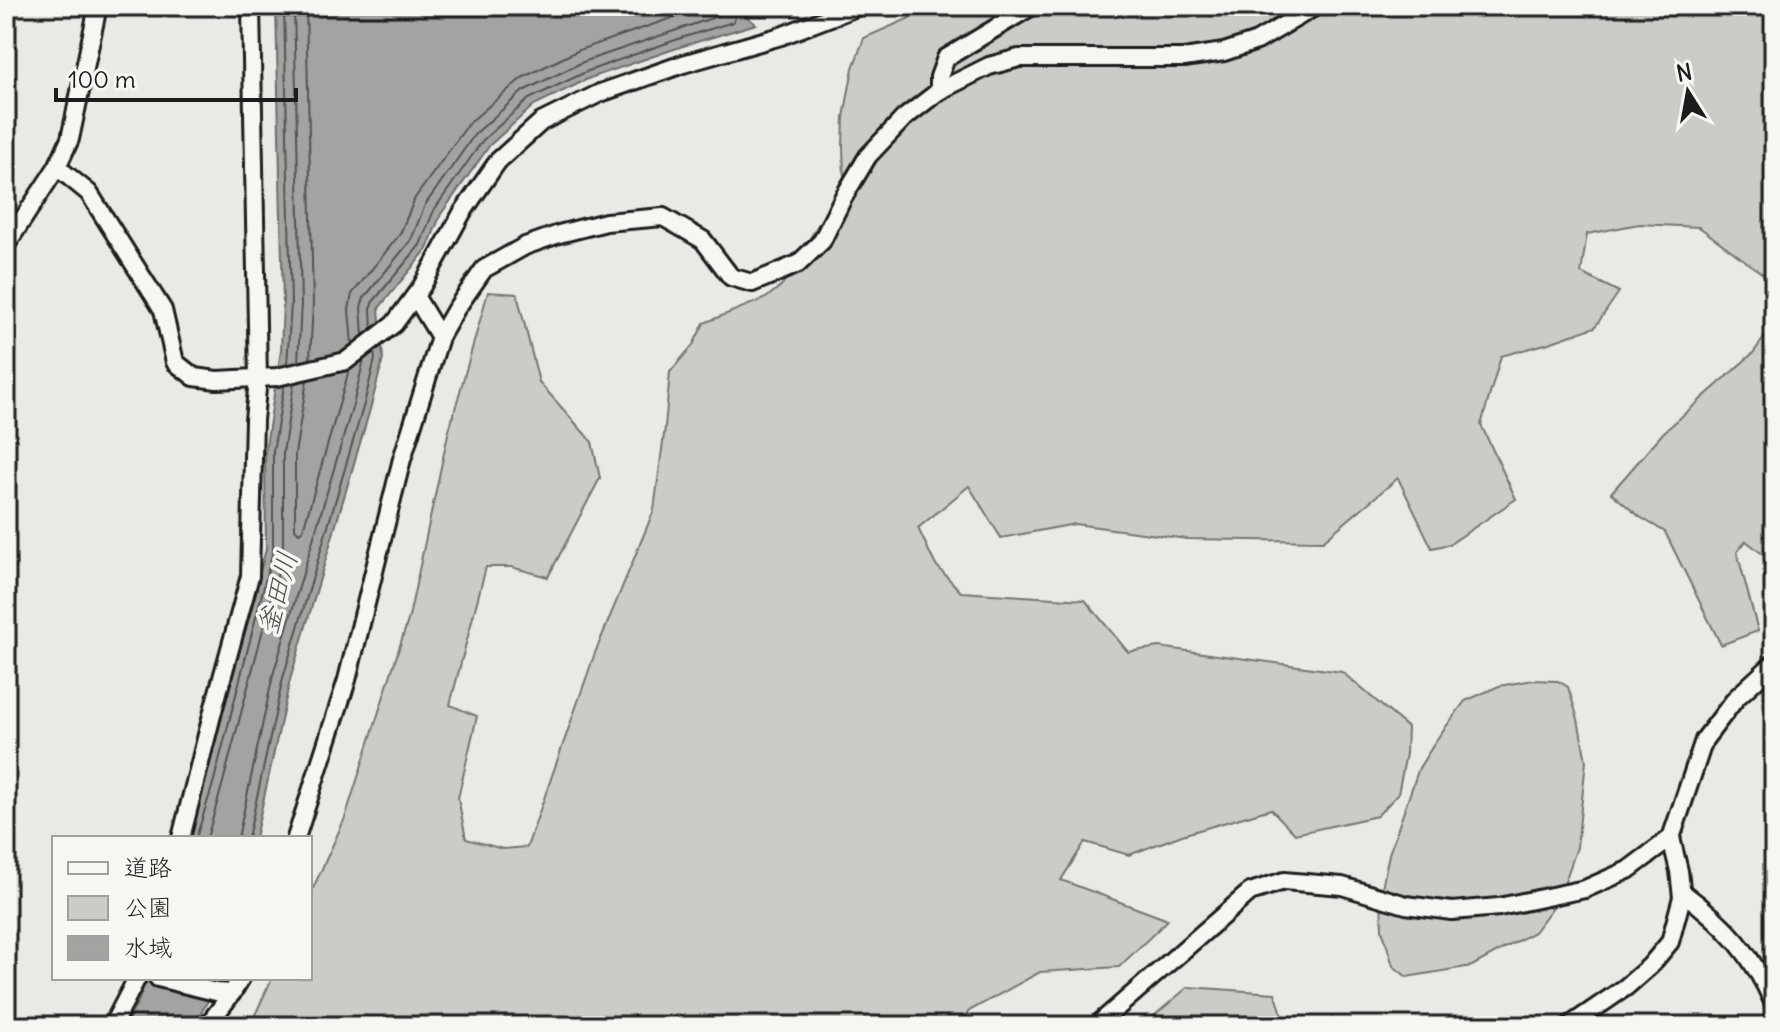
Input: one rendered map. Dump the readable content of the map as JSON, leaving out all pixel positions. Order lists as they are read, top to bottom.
{
  "water": ["釜田川"],
  "legend": ["道路", "公園", "水域"],
  "scale_bar": "100 m",
  "north": "top"
}
